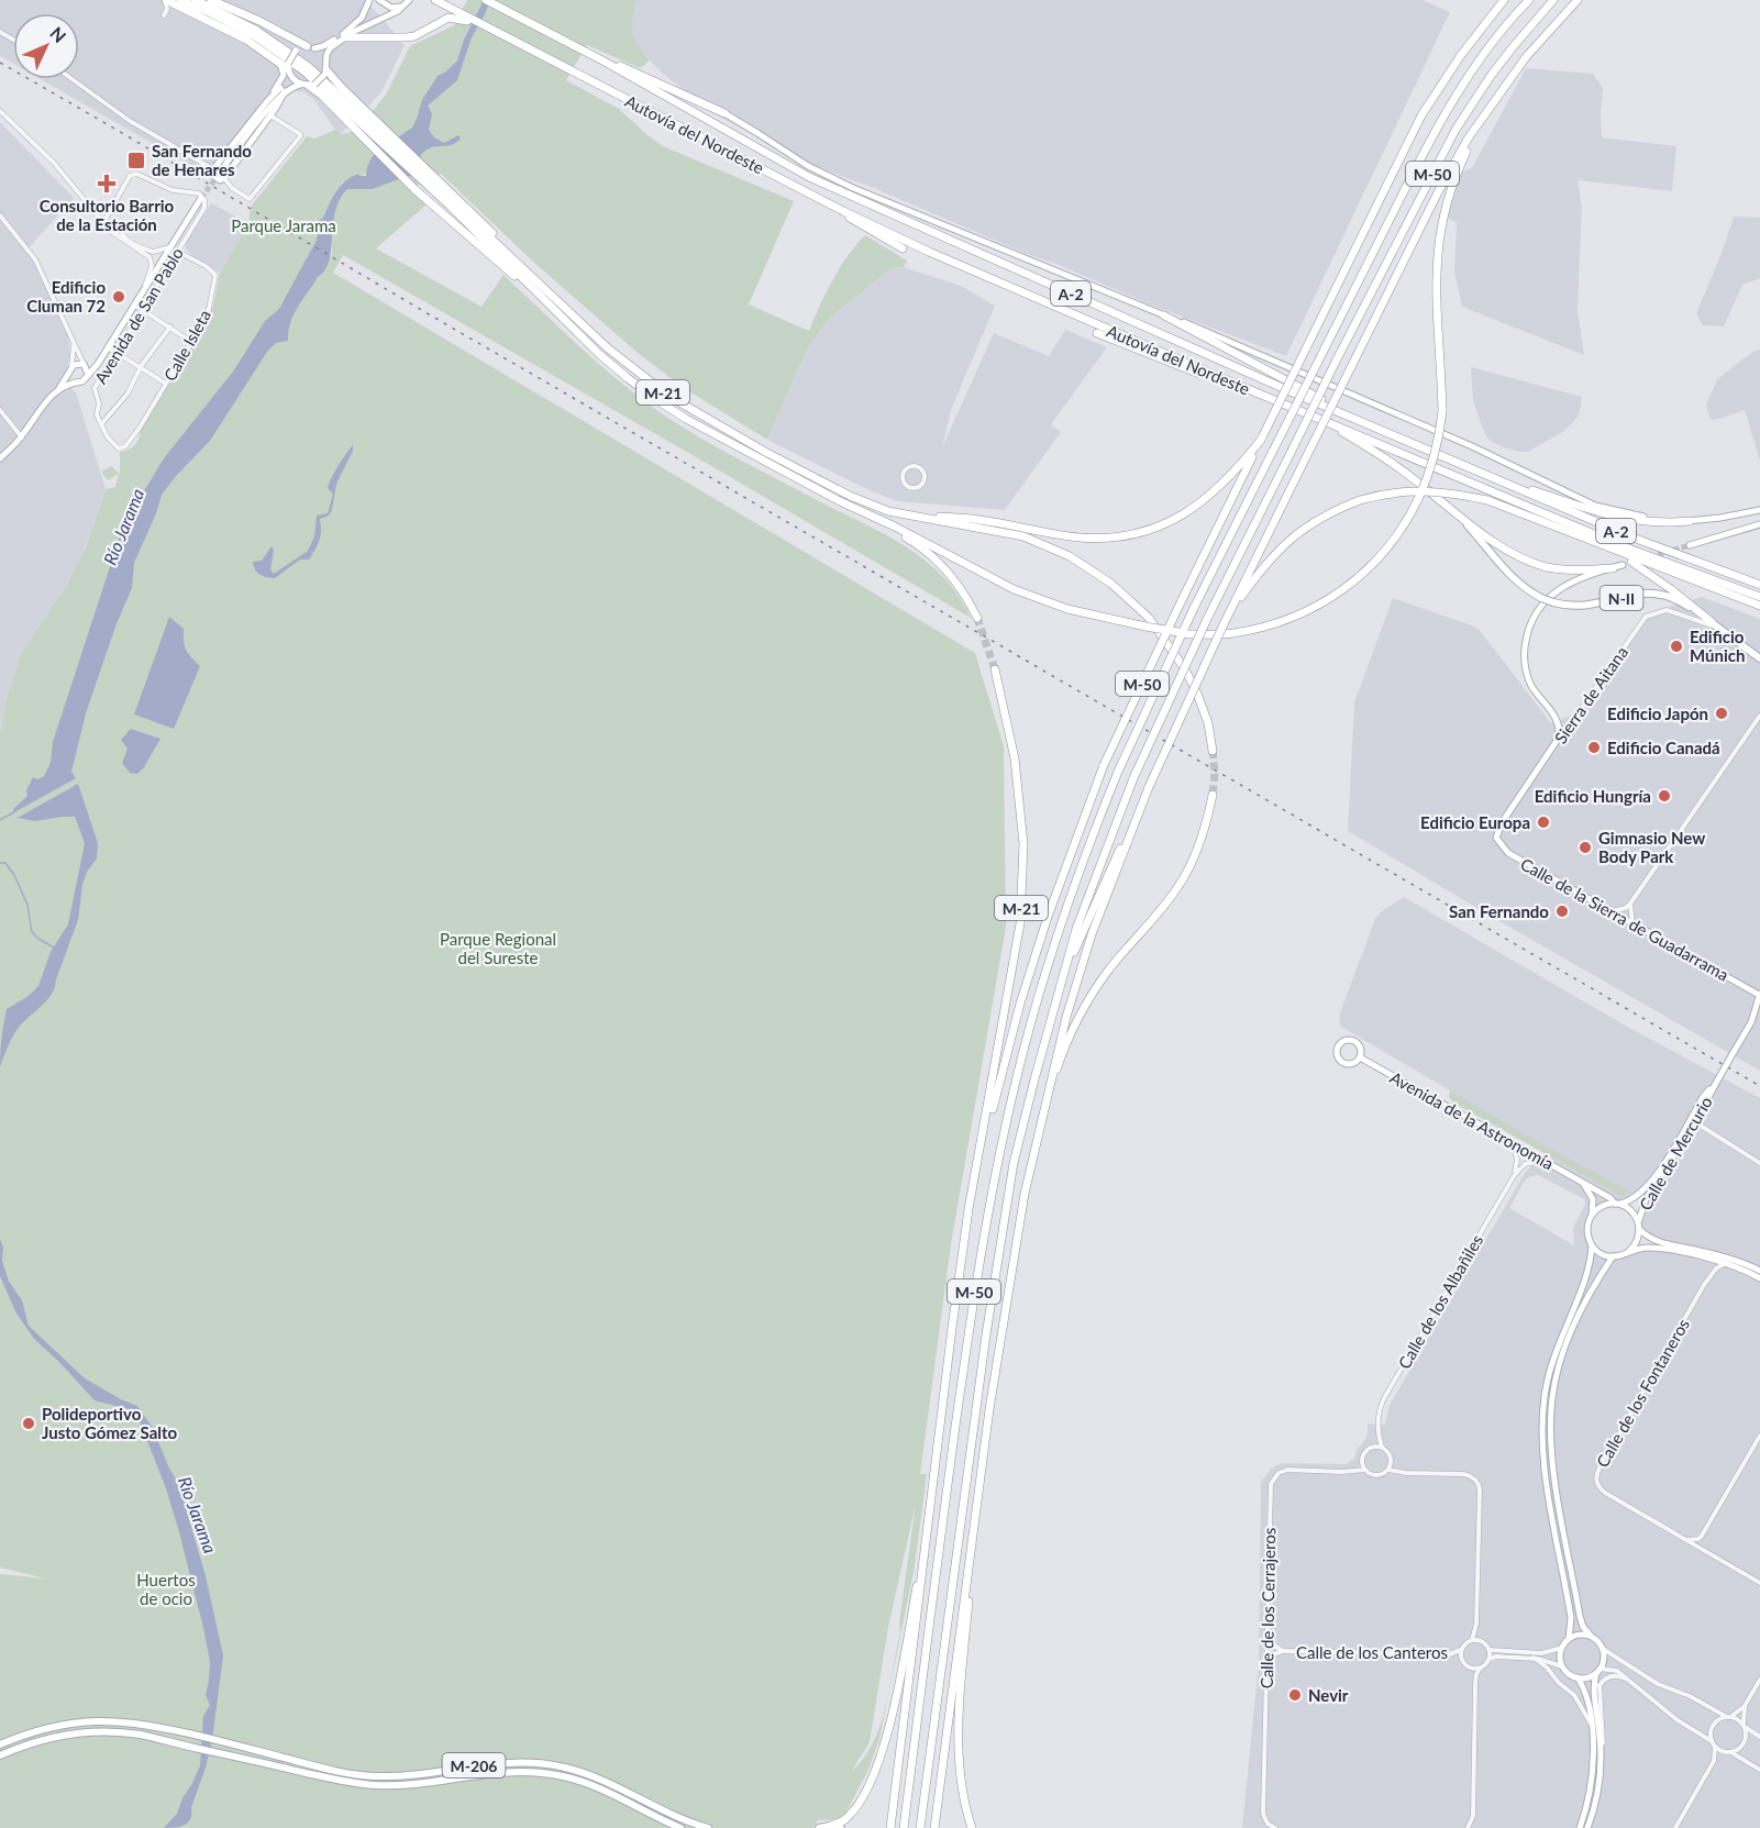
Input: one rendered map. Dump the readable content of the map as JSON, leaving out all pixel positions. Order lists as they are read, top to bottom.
{
  "streets": {
    "highway": [
      "Autovía del Nordeste",
      "M-50",
      "A-2",
      "M-21"
    ],
    "main road": ["N-II", "M-206"],
    "street": [
      "Avenida de San Pablo",
      "Calle Isleta",
      "Sierra de Aitana",
      "Calle de la Sierra de Guadarrama",
      "Avenida de la Astronomía",
      "Calle de Mercurio",
      "Calle de los Albañiles",
      "Calle de los Fontaneros",
      "Calle de los Cerrajeros",
      "Calle de los Canteros"
    ]
  },
  "crossings": [
    ["M-50", "M-21"],
    ["Avenida de San Pablo", "Calle Isleta"],
    ["N-II", "Sierra de Aitana"],
    ["Sierra de Aitana", "Calle de la Sierra de Guadarrama"],
    ["Avenida de la Astronomía", "Calle de Mercurio"],
    ["Avenida de la Astronomía", "Calle de los Albañiles"],
    ["Calle de los Albañiles", "Calle de los Cerrajeros"],
    ["Calle de los Cerrajeros", "Calle de los Canteros"]
  ],
  "water": ["Río Jarama"],
  "parks": ["Parque Jarama", "Parque Regional del Sureste", "Huertos de ocio"],
  "places": {
    "transit": ["San Fernando de Henares"],
    "health": ["Consultorio Barrio de la Estación"],
    "other": [
      "Edificio Cluman 72",
      "Edificio Múnich",
      "Edificio Japón",
      "Edificio Canadá",
      "Edificio Hungría",
      "Edificio Europa",
      "Gimnasio New Body Park",
      "San Fernando",
      "Polideportivo Justo Gómez Salto",
      "Nevir"
    ]
  },
  "north": "top right"
}
